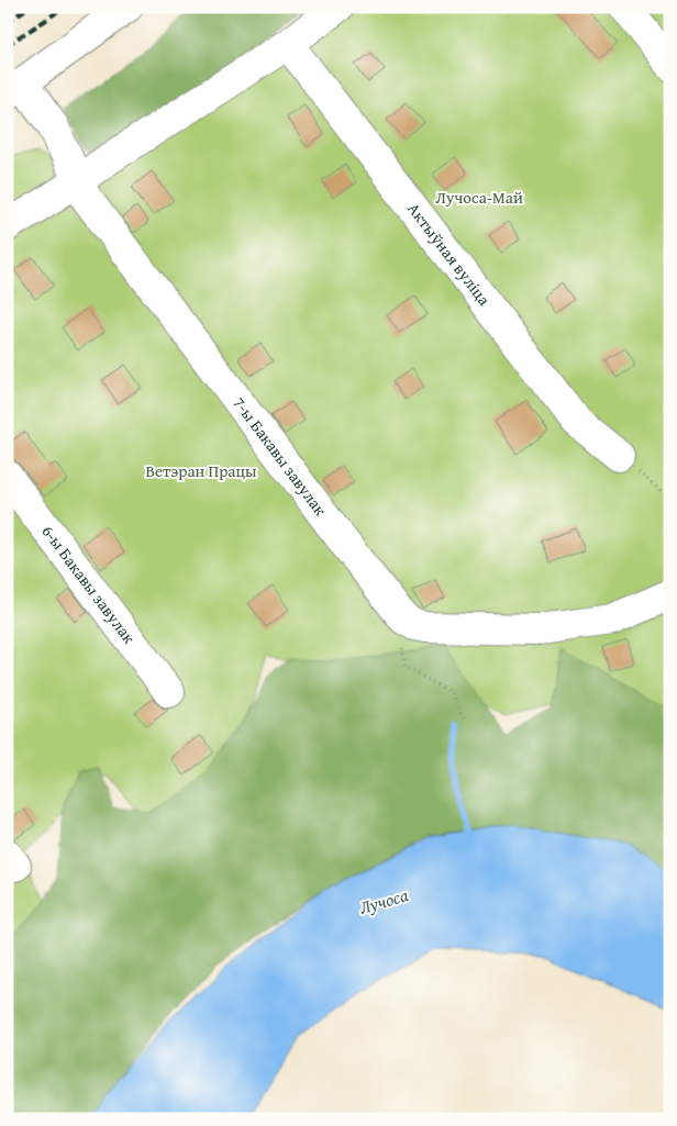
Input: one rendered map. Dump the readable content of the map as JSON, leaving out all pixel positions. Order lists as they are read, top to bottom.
{
  "streets": {
    "street": ["Актыўная вуліца", "7-ы Бакавы завулак", "6-ы Бакавы завулак"]
  },
  "water": ["Лучоса"],
  "parks": ["Лучоса-Май", "Ветэран Працы"]
}
